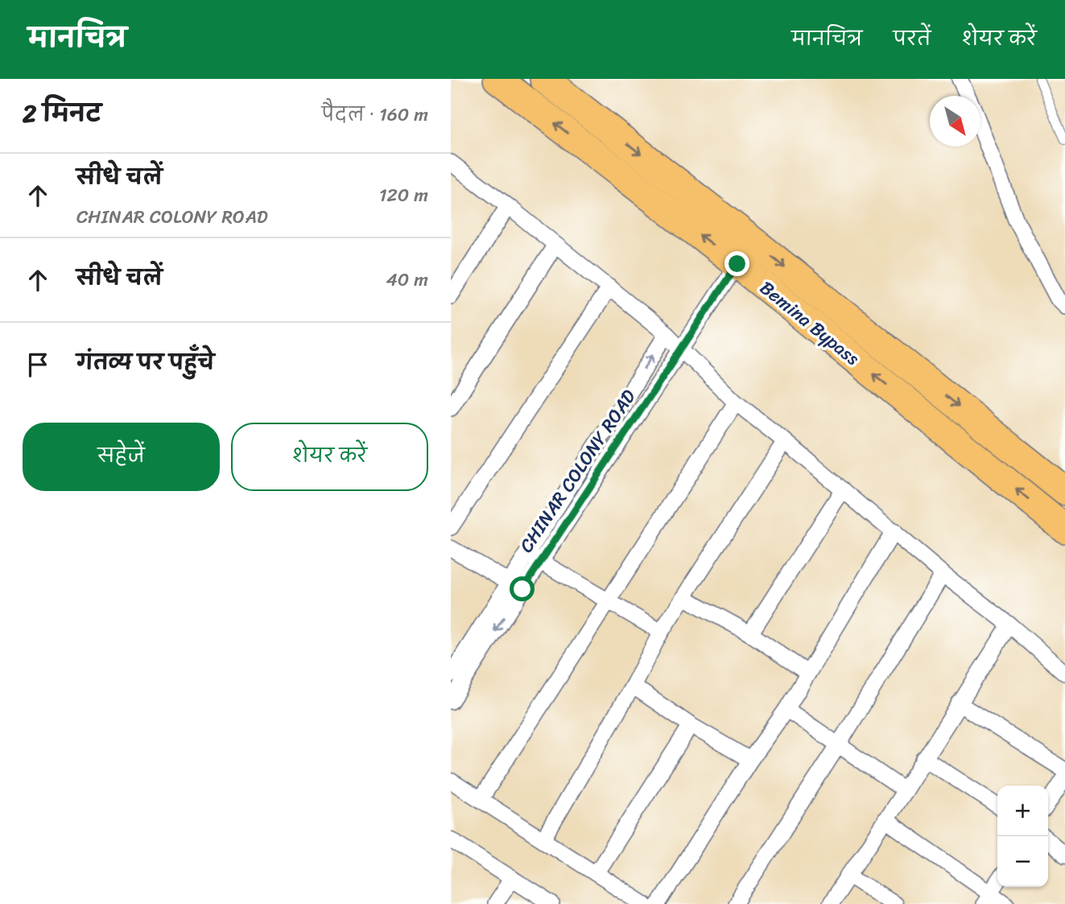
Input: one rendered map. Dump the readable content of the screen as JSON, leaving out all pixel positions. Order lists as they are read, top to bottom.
{
  "streets": {
    "highway": ["Bemina Bypass"],
    "street": ["CHINAR COLONY ROAD"]
  },
  "crossings": [
    ["Bemina Bypass", "CHINAR COLONY ROAD"]
  ],
  "north": "bottom right",
  "page": {
    "header": "मानचित्र",
    "nav": ["मानचित्र", "परतें", "शेयर करें"],
    "heading": ["2 मिनट", "पैदल · 160 m"],
    "list": [
      ["सीधे चलें", "CHINAR COLONY ROAD", "120 m"],
      ["सीधे चलें", "40 m"],
      "गंतव्य पर पहुँचे"
    ],
    "buttons": ["सहेजें", "शेयर करें"],
    "map_buttons": ["+", "−"]
  }
}
